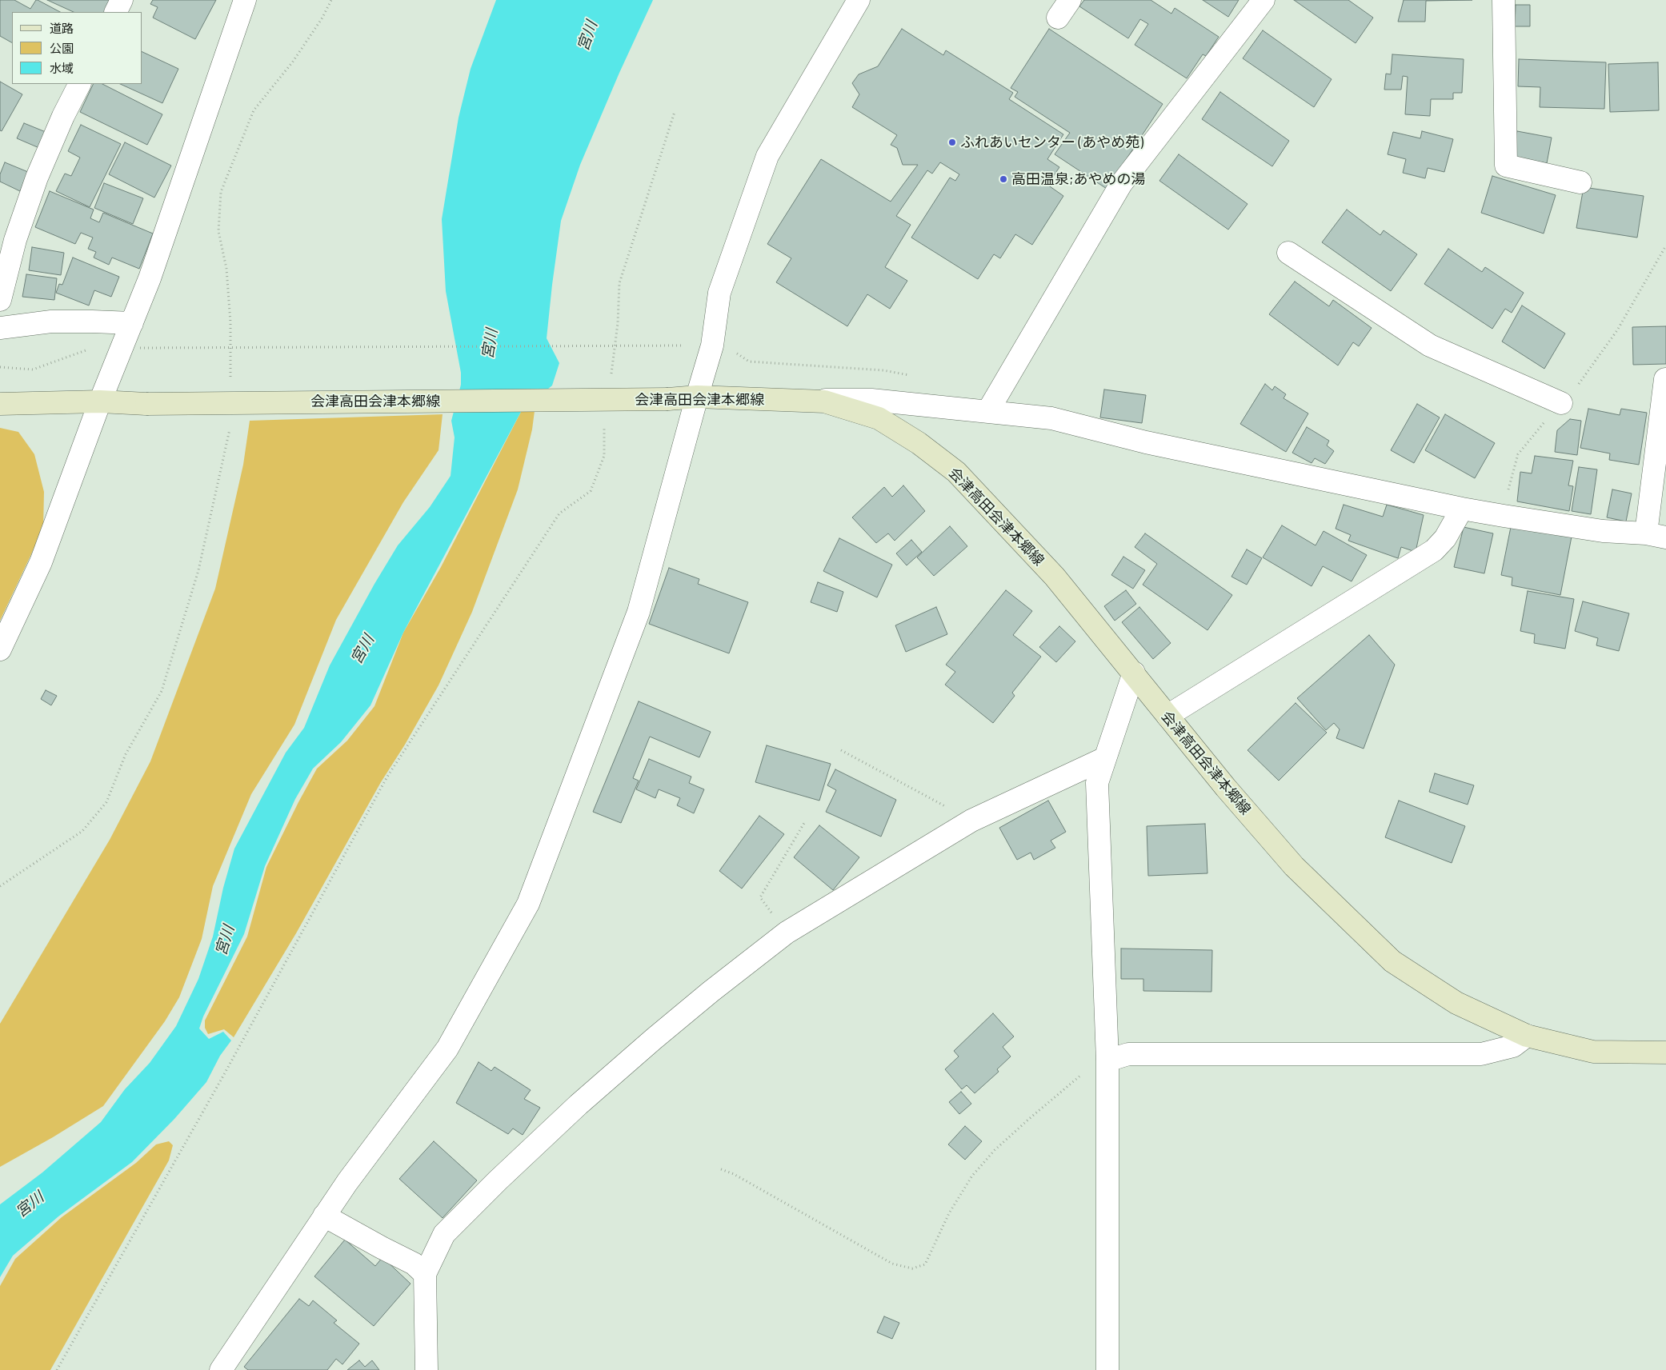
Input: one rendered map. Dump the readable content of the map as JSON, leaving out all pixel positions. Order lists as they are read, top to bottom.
{
  "streets": {
    "main road": ["会津高田会津本郷線"]
  },
  "water": ["宮川"],
  "places": ["ふれあいセンター (あやめ苑)", "高田温泉;あやめの湯"],
  "legend": ["道路", "公園", "水域"]
}
